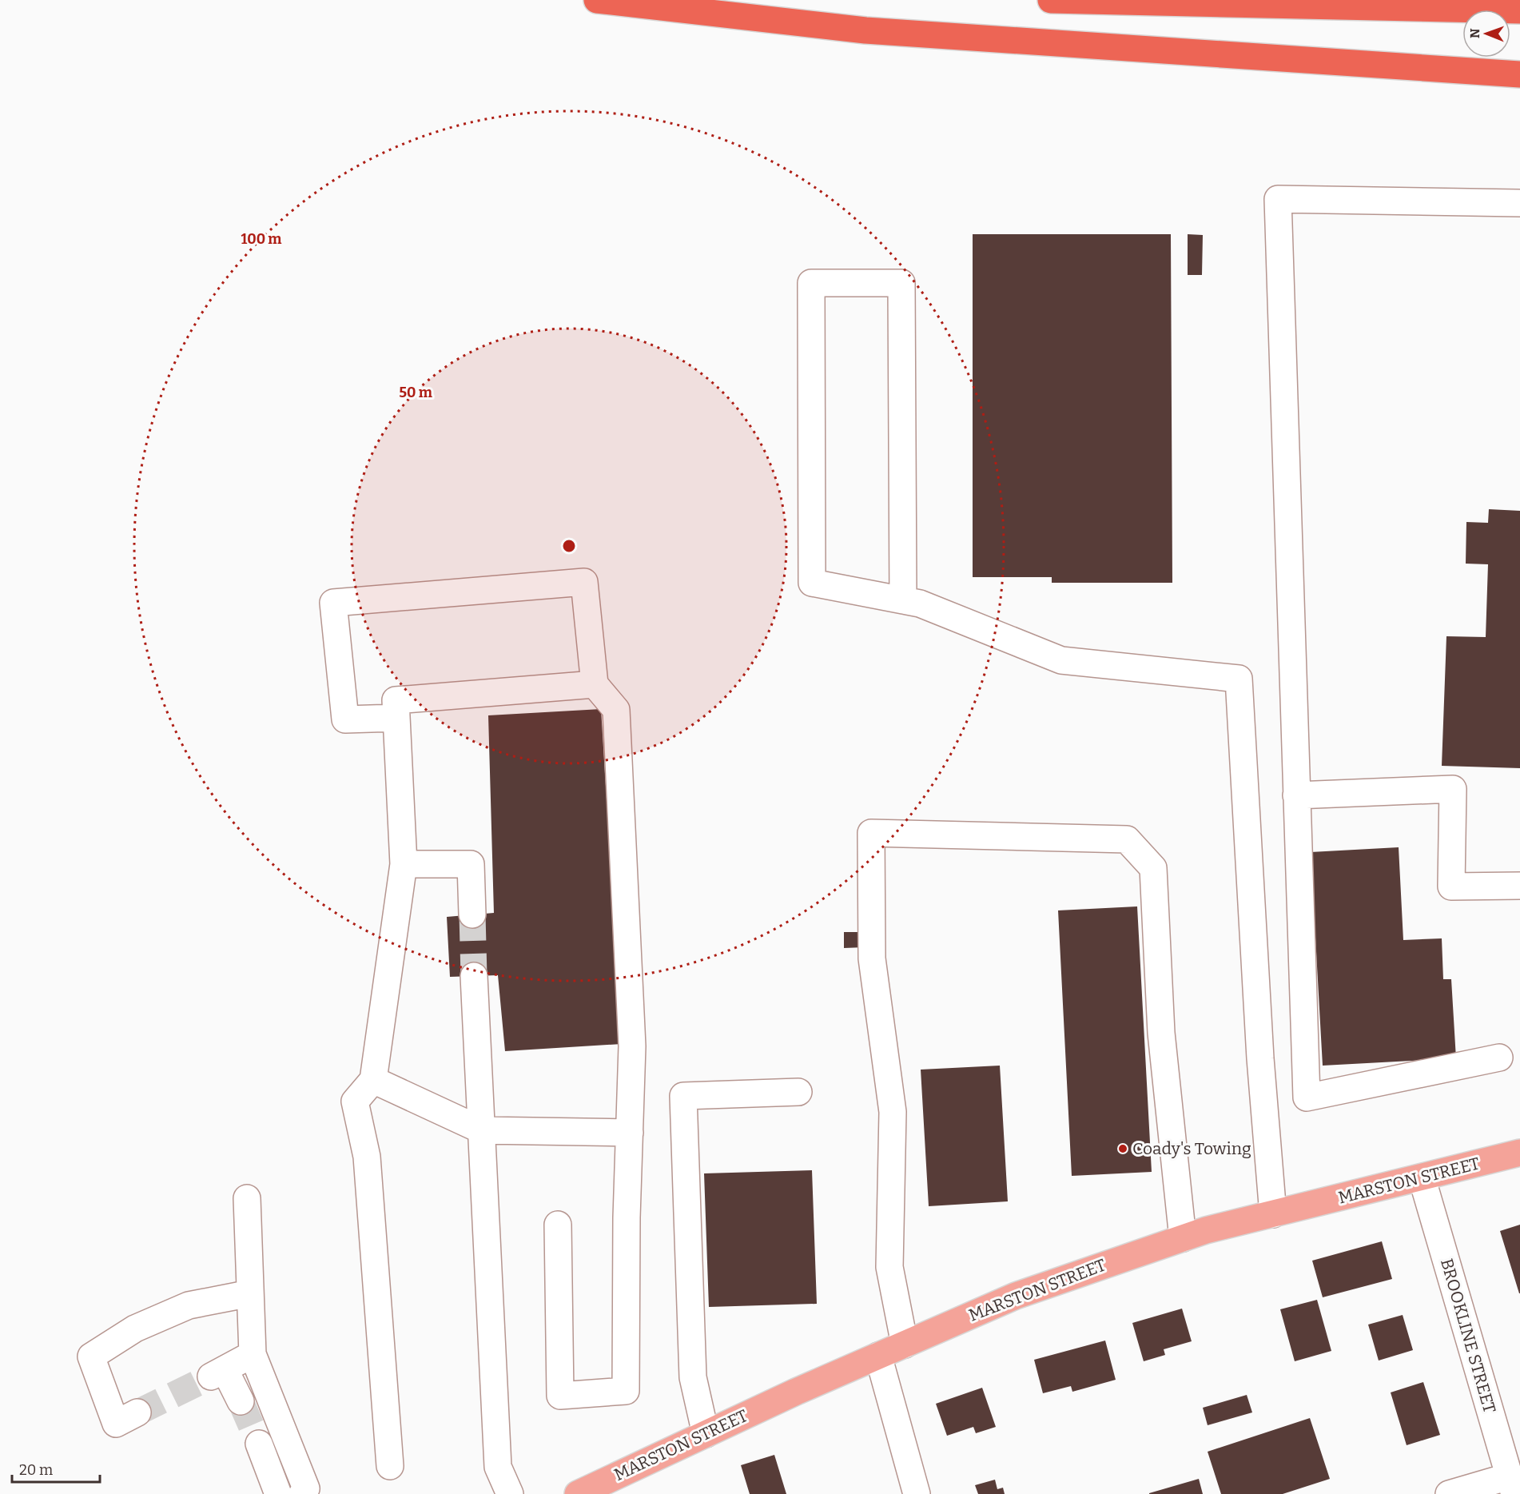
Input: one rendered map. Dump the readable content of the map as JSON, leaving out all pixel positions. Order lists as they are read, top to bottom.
{
  "streets": {
    "main road": ["MARSTON STREET"],
    "street": ["BROOKLINE STREET"]
  },
  "crossings": [
    ["MARSTON STREET", "BROOKLINE STREET"]
  ],
  "places": ["Coady's Towing"],
  "scale_bar": "20 m",
  "north": "left",
  "rings": ["100 m", "50 m"]
}
